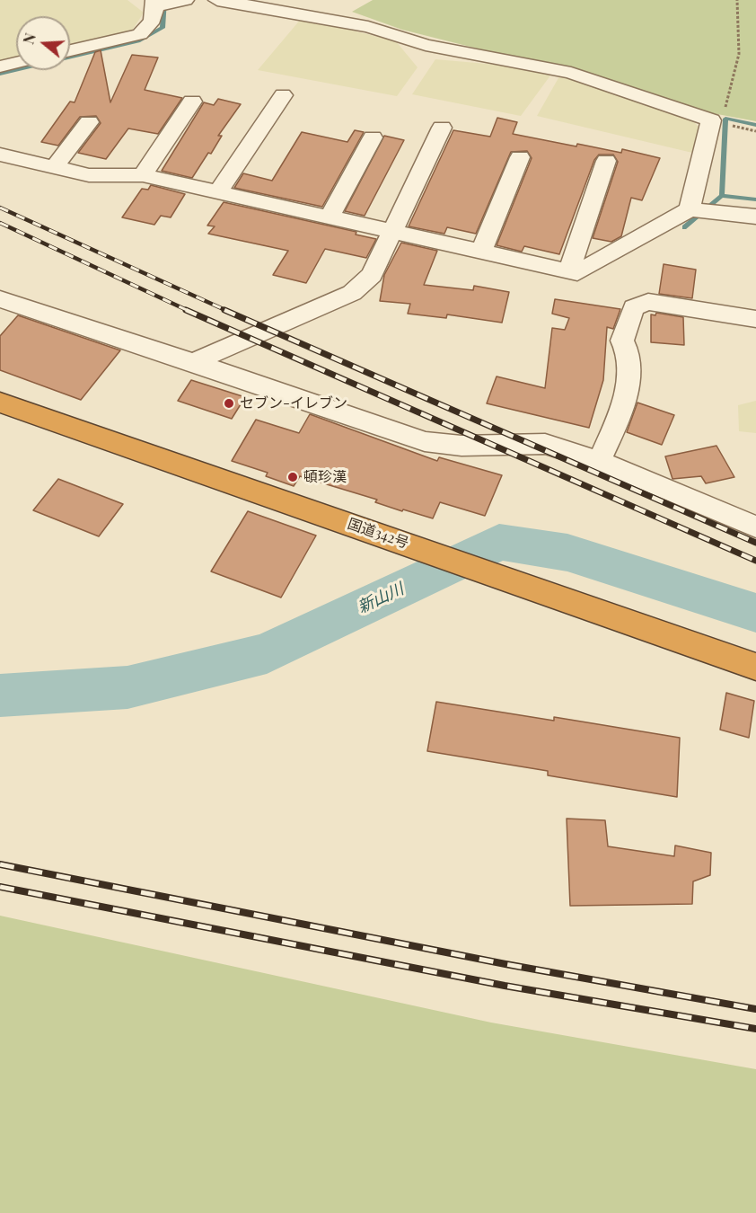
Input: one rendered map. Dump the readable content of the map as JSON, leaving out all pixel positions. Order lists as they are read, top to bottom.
{
  "streets": {
    "highway": ["国道342号"]
  },
  "water": ["新山川"],
  "places": ["セブン-イレブン", "頓珍漢"],
  "north": "left"
}
